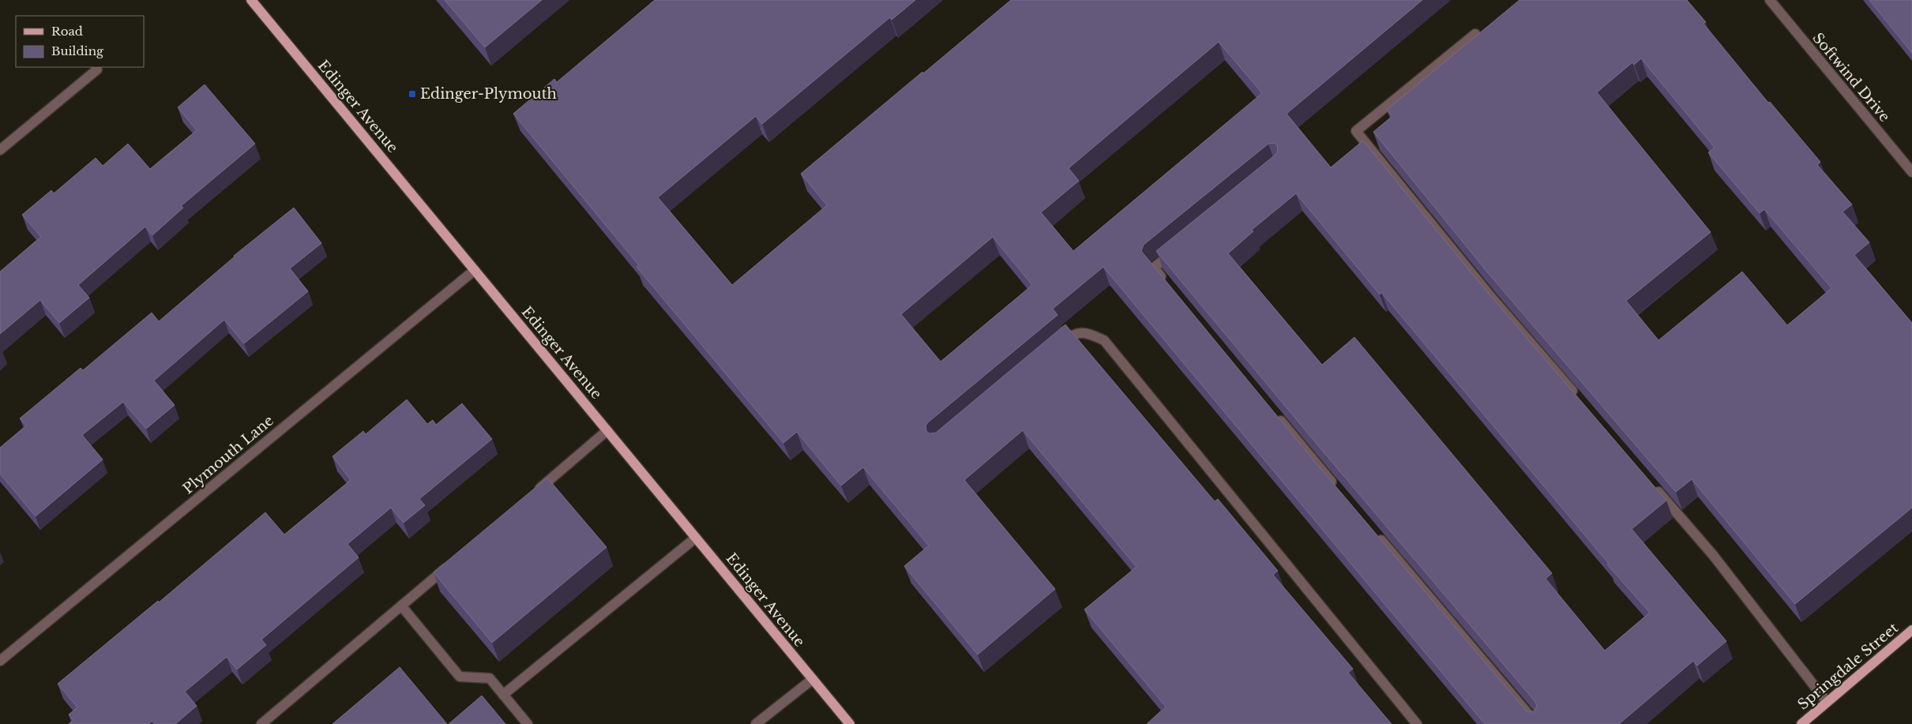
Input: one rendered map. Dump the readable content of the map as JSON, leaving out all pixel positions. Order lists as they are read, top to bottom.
{
  "streets": {
    "main road": ["Edinger Avenue", "Springdale Street"],
    "street": ["Softwind Drive", "Plymouth Lane"]
  },
  "crossings": [
    ["Edinger Avenue", "Plymouth Lane"]
  ],
  "places": {
    "transit": ["Edinger-Plymouth"]
  },
  "legend": ["Road", "Building"]
}
